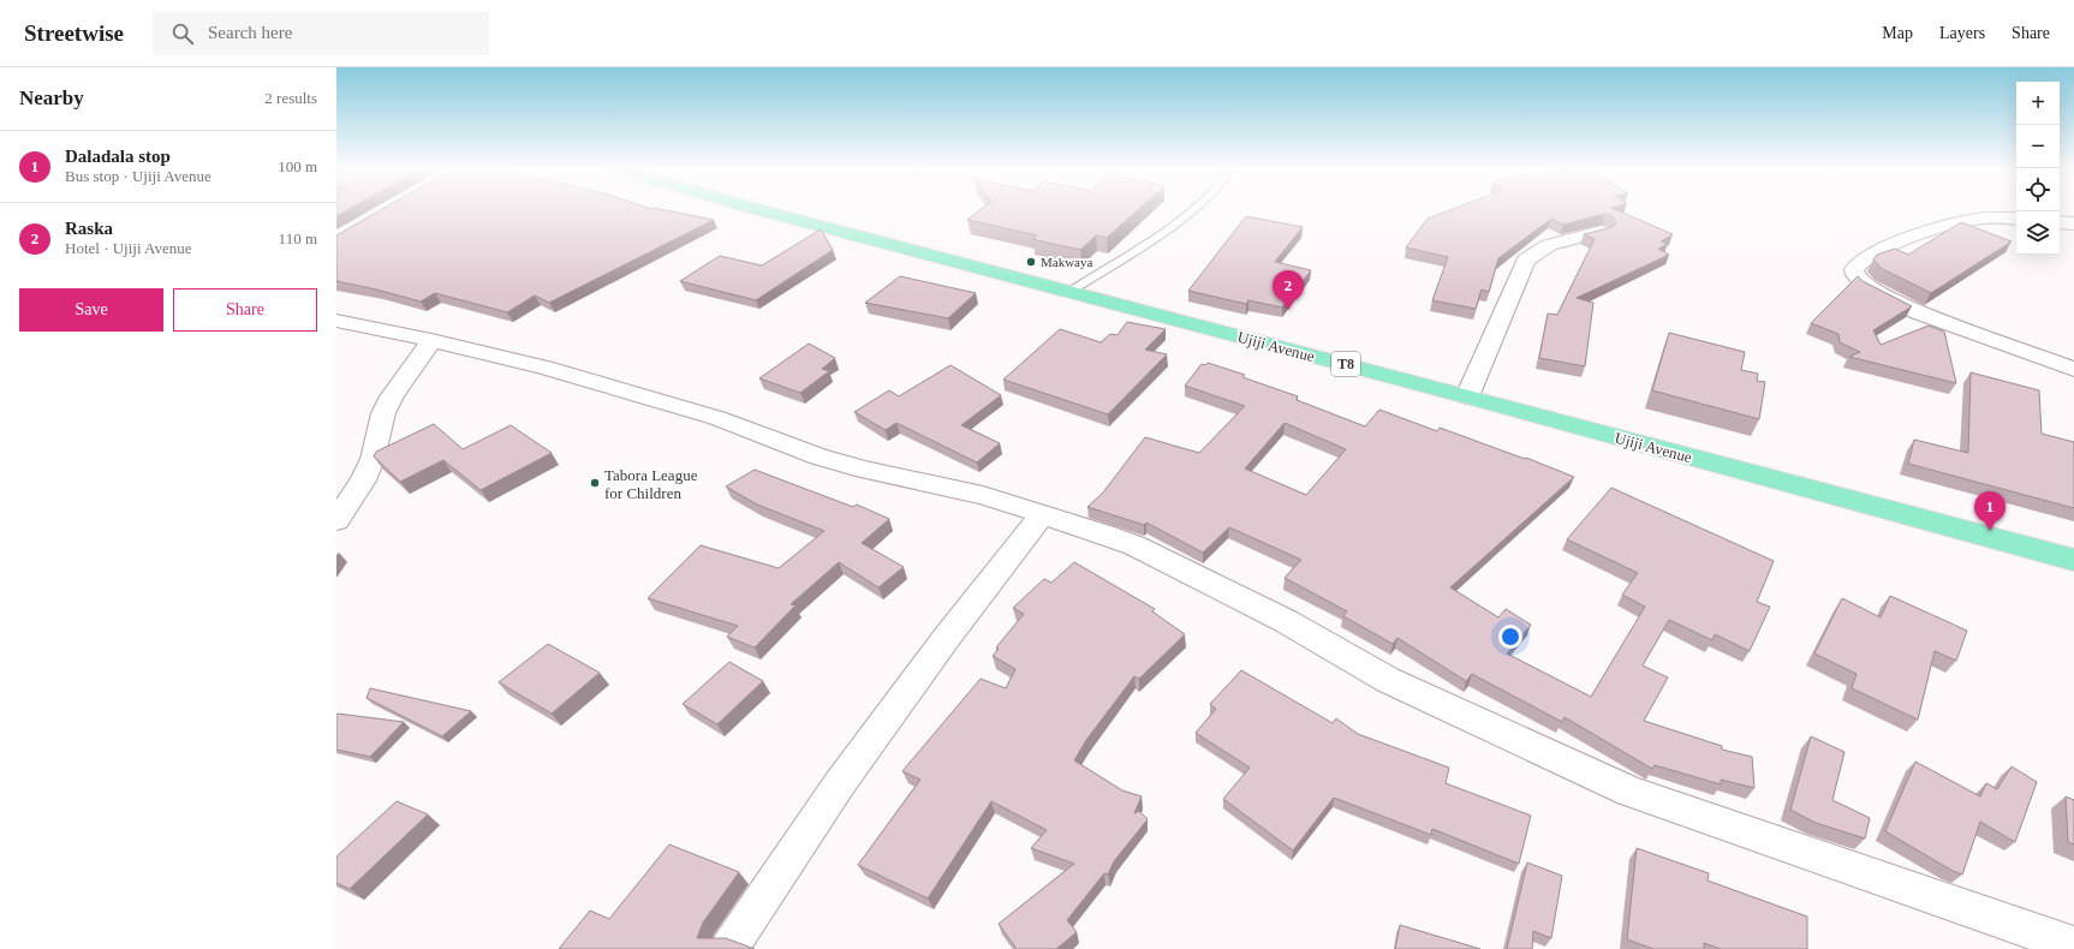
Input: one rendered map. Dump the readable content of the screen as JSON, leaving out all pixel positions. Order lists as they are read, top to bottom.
{
  "streets": {
    "highway": ["Ujiji Avenue", "T8"]
  },
  "places": ["Makwaya", "Tabora League for Children"],
  "page": {
    "header": "Streetwise",
    "search": "Search here",
    "nav": ["Map", "Layers", "Share"],
    "heading": ["Nearby", "2 results"],
    "map_buttons": ["+", "−"],
    "list": [
      {
        "mark": "1",
        "name": "Daladala stop",
        "note": "Bus stop · Ujiji Avenue",
        "value": "100 m"
      },
      {
        "mark": "2",
        "name": "Raska",
        "note": "Hotel · Ujiji Avenue",
        "value": "110 m"
      }
    ],
    "pins": ["2", "1"],
    "buttons": ["Save", "Share"]
  }
}
